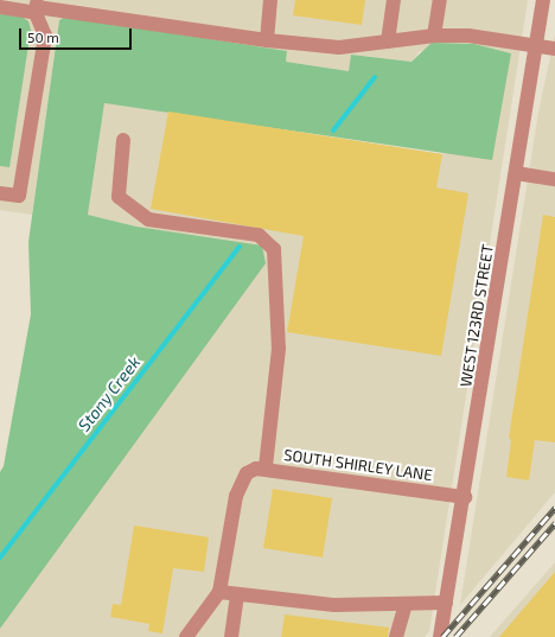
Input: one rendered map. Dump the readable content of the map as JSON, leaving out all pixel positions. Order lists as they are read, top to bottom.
{
  "streets": {
    "street": ["WEST 123RD STREET", "SOUTH SHIRLEY LANE"]
  },
  "crossings": [
    ["WEST 123RD STREET", "SOUTH SHIRLEY LANE"]
  ],
  "water": ["Stony Creek"],
  "scale_bar": "50 m"
}
